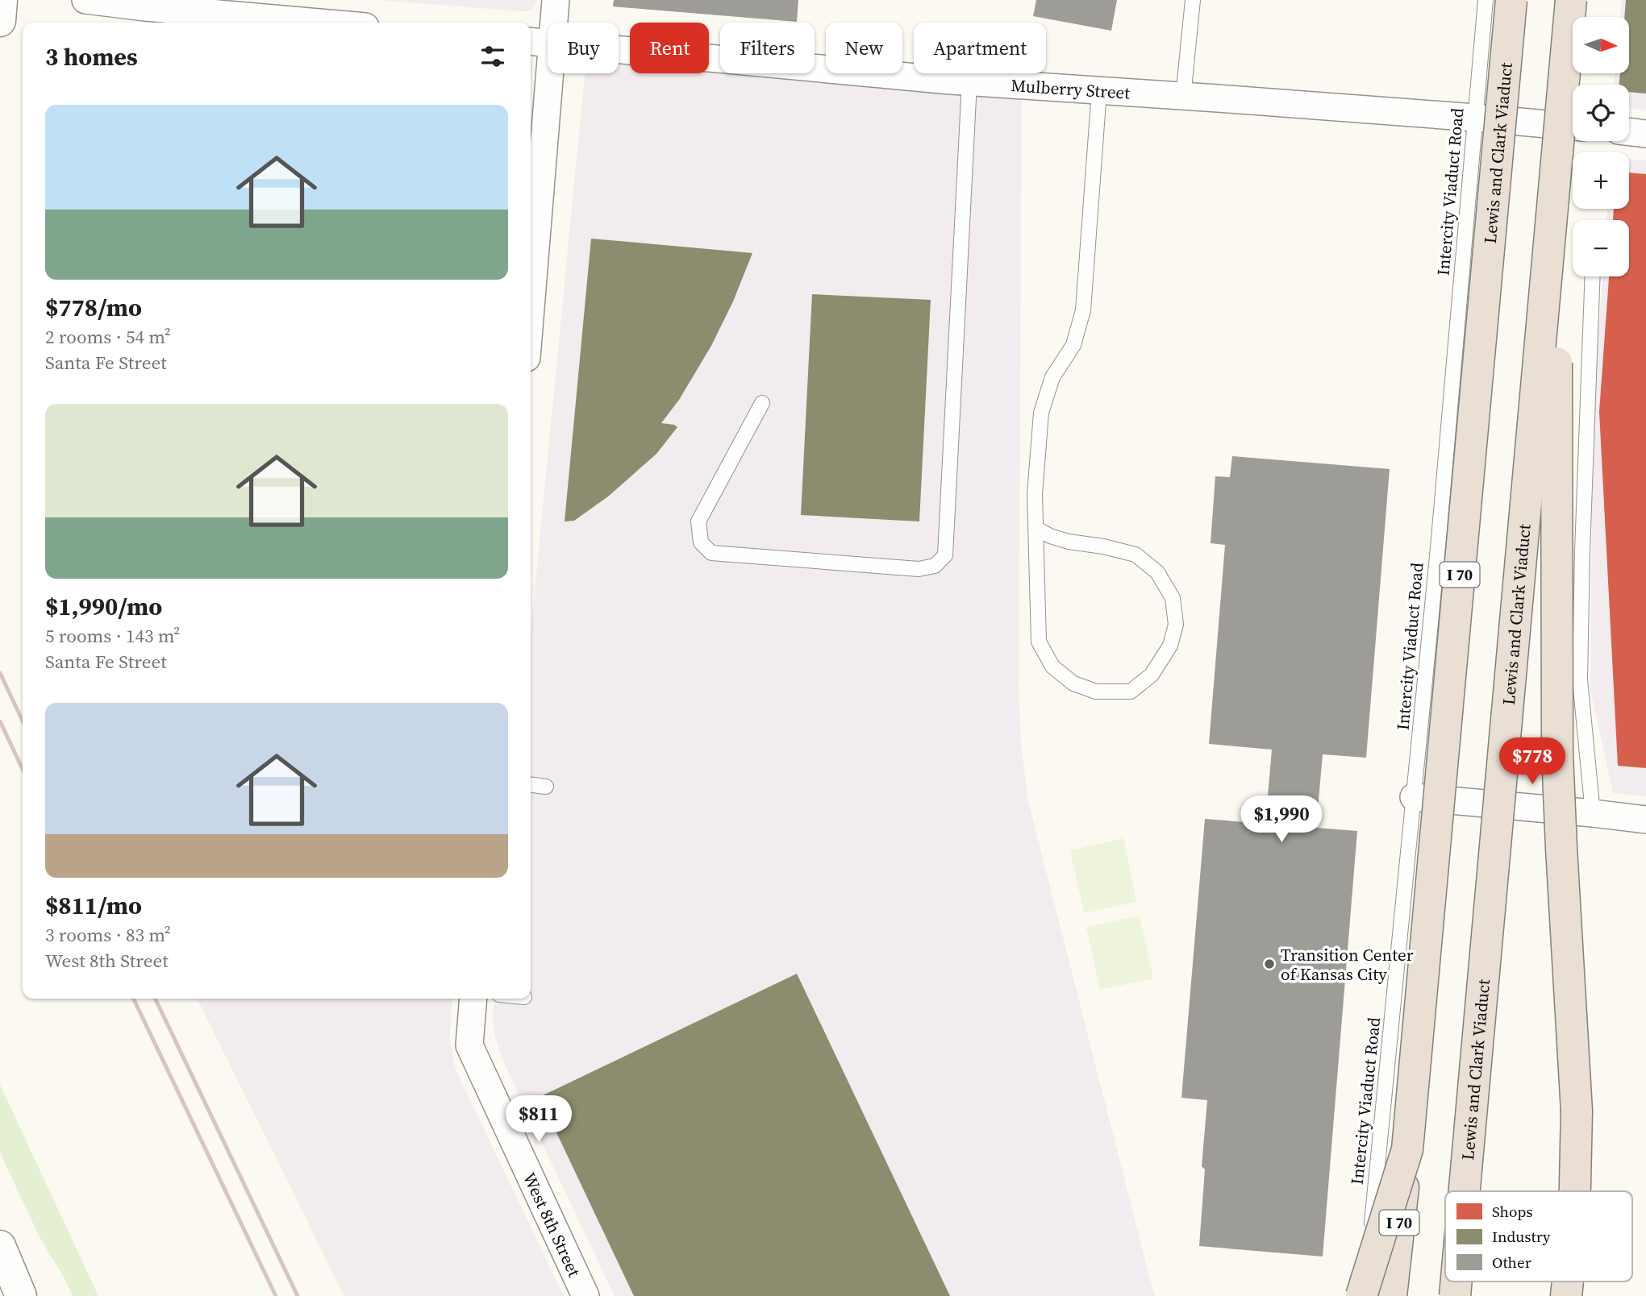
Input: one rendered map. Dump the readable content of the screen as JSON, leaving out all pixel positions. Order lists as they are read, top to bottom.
{
  "streets": {
    "highway": ["Lewis and Clark Viaduct", "I 70"],
    "street": ["Mulberry Street", "West 8th Street"],
    "lane": ["Intercity Viaduct Road"]
  },
  "crossings": [
    ["Mulberry Street", "Intercity Viaduct Road"],
    ["Lewis and Clark Viaduct", "I 70"]
  ],
  "places": ["Transition Center of Kansas City"],
  "legend": ["Shops", "Industry", "Other"],
  "north": "right",
  "page": {
    "map_buttons": ["+", "−"],
    "chip": [
      "Buy",
      "Rent",
      "Filters",
      "New",
      "Apartment"
    ],
    "heading": "3 homes",
    "list": [
      {
        "name": "$778/mo",
        "note": "2 rooms · 54 m² · Santa Fe Street"
      },
      {
        "name": "$1,990/mo",
        "note": "5 rooms · 143 m² · Santa Fe Street"
      },
      {
        "name": "$811/mo",
        "note": "3 rooms · 83 m² · West 8th Street"
      }
    ],
    "price": ["$778", "$1,990", "$811"]
  }
}
